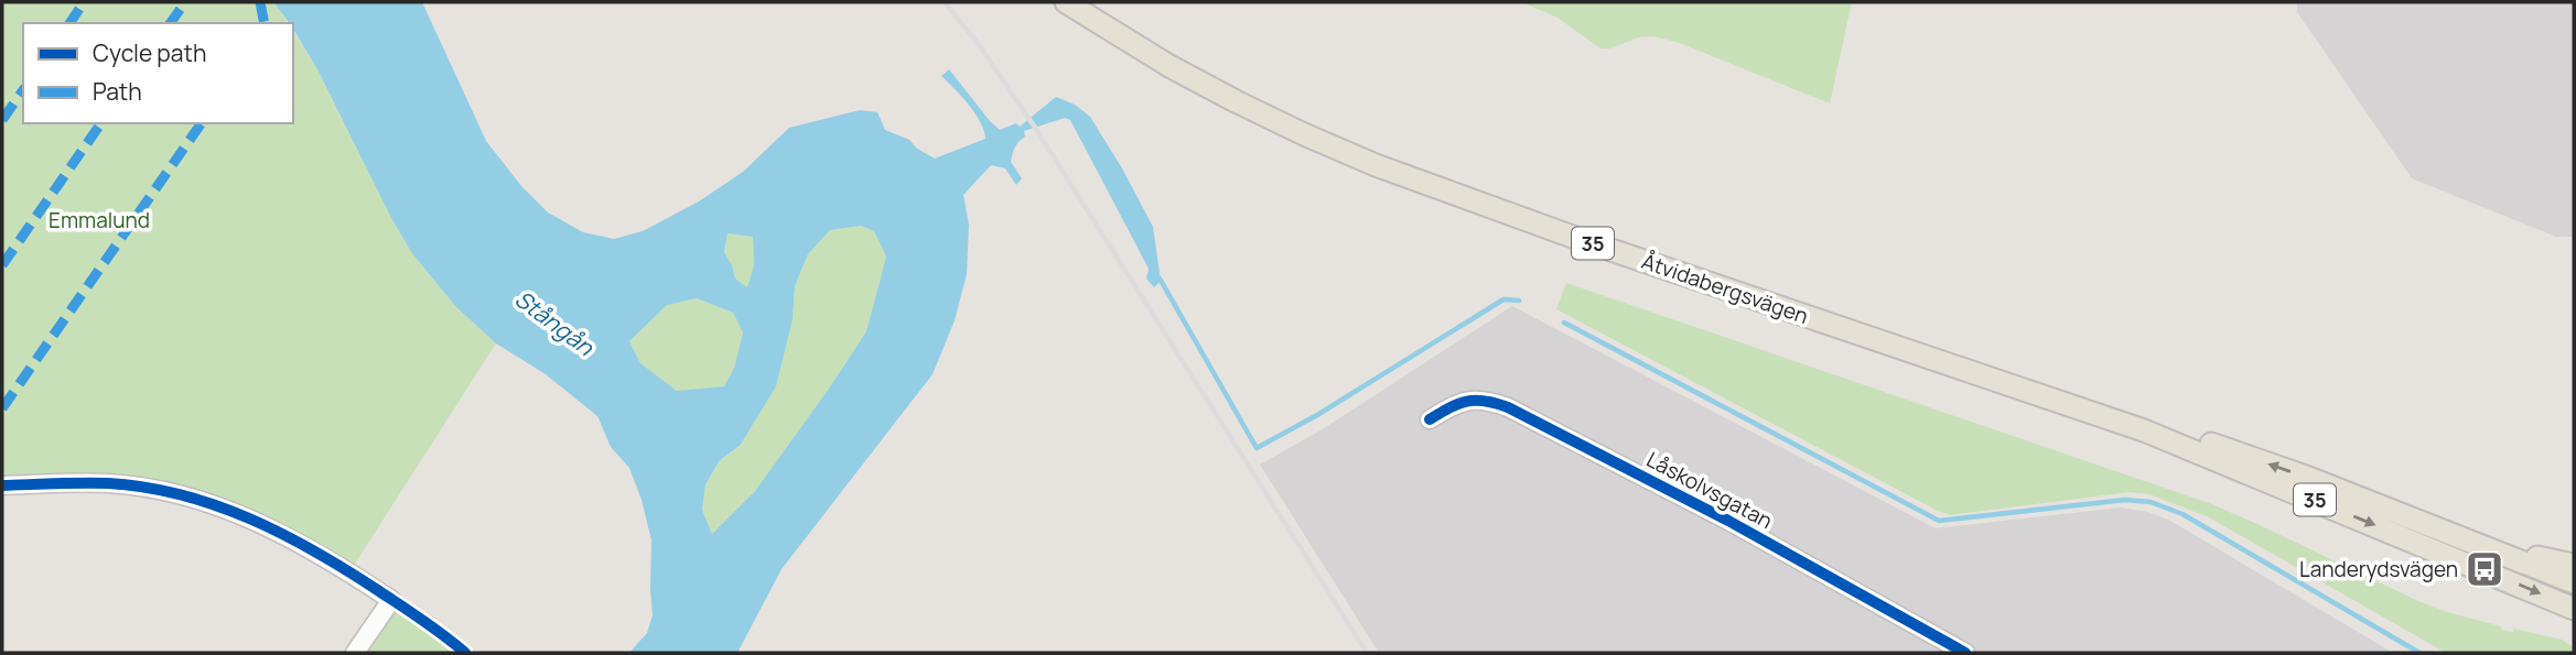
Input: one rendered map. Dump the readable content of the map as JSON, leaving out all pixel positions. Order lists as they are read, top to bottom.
{
  "streets": {
    "main road": ["35", "Åtvidabergsvägen"],
    "street": ["Låskolvsgatan"]
  },
  "water": ["Stångån"],
  "parks": ["Emmalund"],
  "places": {
    "bus stop": ["Landerydsvägen"]
  },
  "legend": ["Cycle path", "Path"]
}
